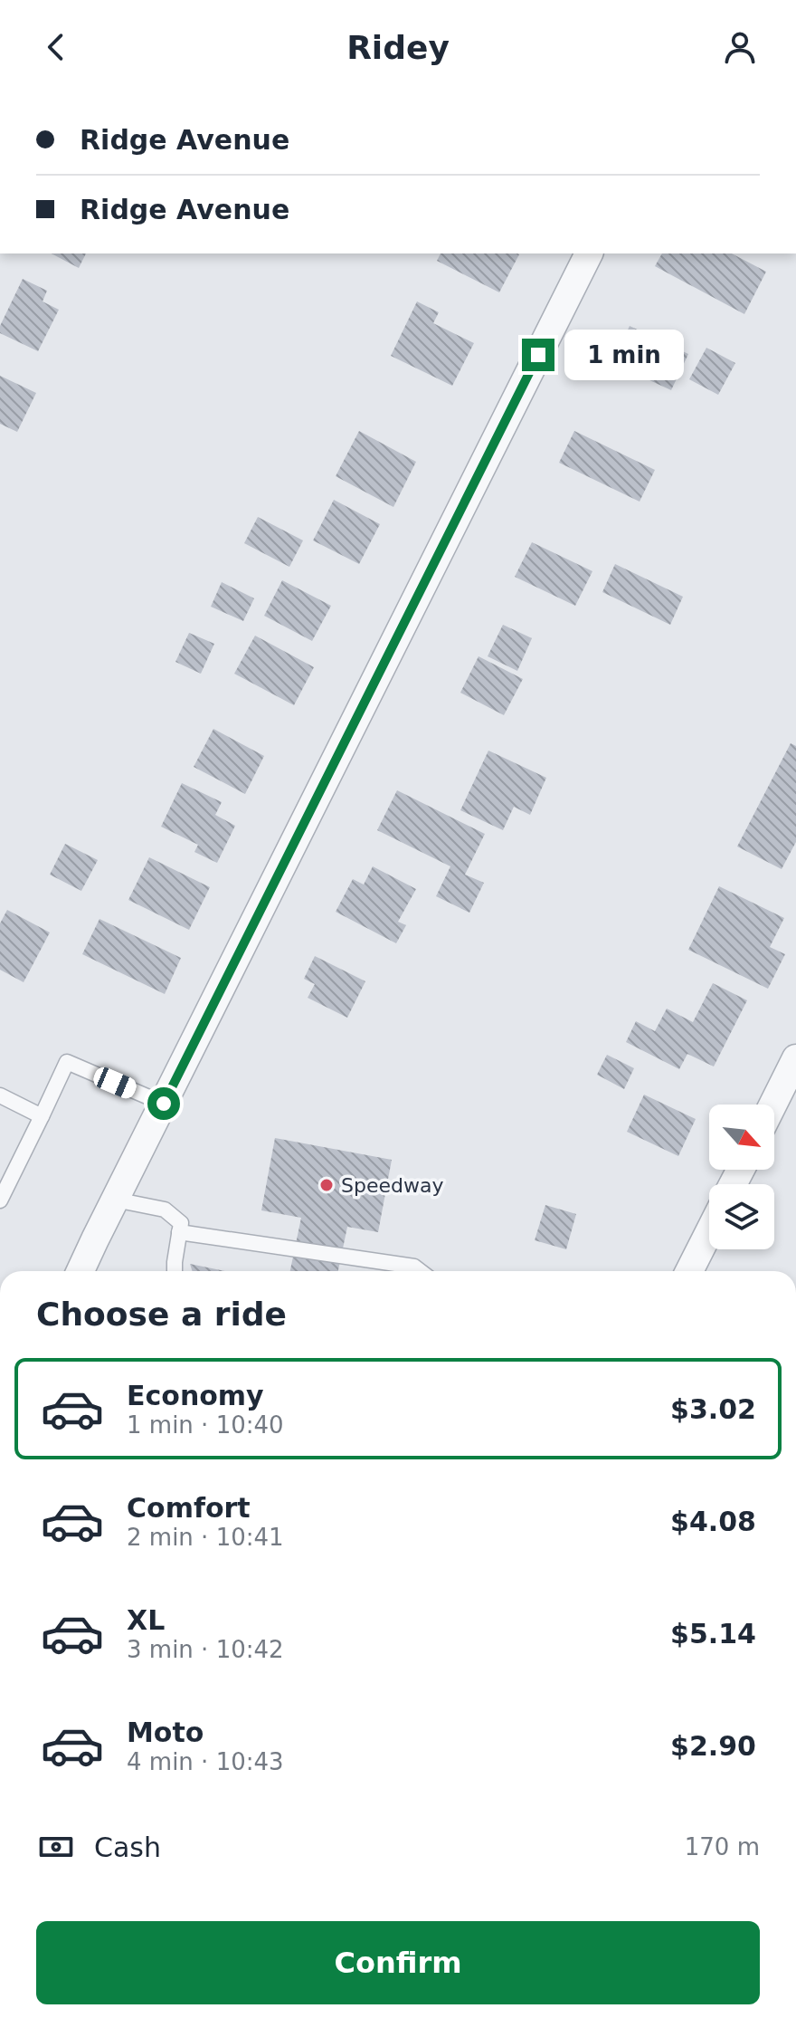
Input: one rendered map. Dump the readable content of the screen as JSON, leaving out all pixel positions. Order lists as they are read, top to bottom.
{
  "places": ["Speedway"],
  "north": "bottom right",
  "page": {
    "header": "Ridey",
    "banner": ["Ridge Avenue", "Ridge Avenue"],
    "bubble": "1 min",
    "heading": "Choose a ride",
    "list": [
      {
        "name": "Economy",
        "note": "1 min · 10:40",
        "value": "$3.02"
      },
      {
        "name": "Comfort",
        "note": "2 min · 10:41",
        "value": "$4.08"
      },
      {
        "name": "XL",
        "note": "3 min · 10:42",
        "value": "$5.14"
      },
      {
        "name": "Moto",
        "note": "4 min · 10:43",
        "value": "$2.90"
      }
    ],
    "pay": ["Cash", "170 m"],
    "buttons": "Confirm"
  }
}
